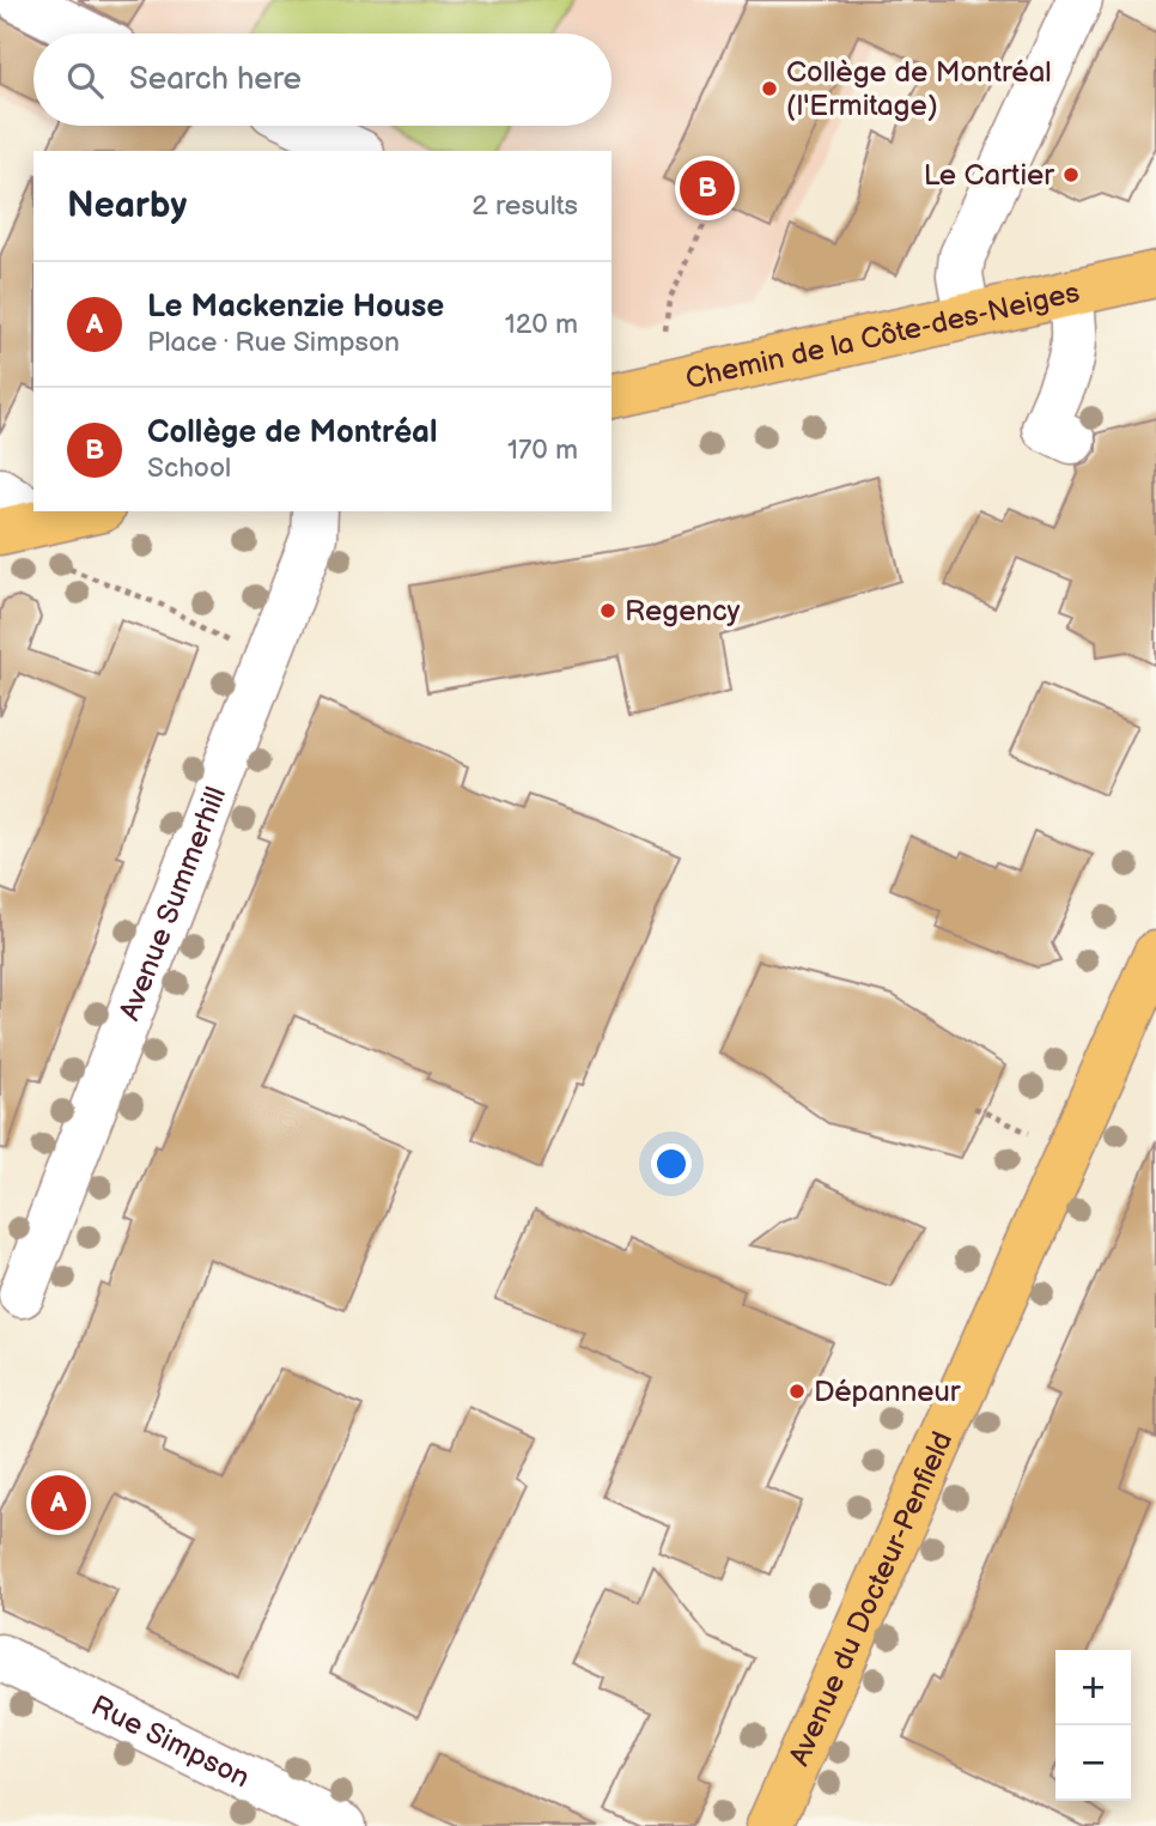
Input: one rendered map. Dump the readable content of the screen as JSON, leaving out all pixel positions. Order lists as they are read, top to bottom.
{
  "streets": {
    "main road": ["Chemin de la Côte-des-Neiges", "Avenue du Docteur-Penfield"],
    "street": ["Avenue Summerhill", "Rue Simpson"]
  },
  "places": [
    "Collège de Montréal (l'Ermitage)",
    "Le Cartier",
    "Regency",
    "Dépanneur"
  ],
  "page": {
    "search": "Search here",
    "heading": ["Nearby", "2 results"],
    "pins": ["B", "A"],
    "list": [
      {
        "mark": "A",
        "name": "Le Mackenzie House",
        "note": "Place · Rue Simpson",
        "value": "120 m"
      },
      {
        "mark": "B",
        "name": "Collège de Montréal",
        "note": "School",
        "value": "170 m"
      }
    ],
    "map_buttons": ["+", "−"]
  }
}
